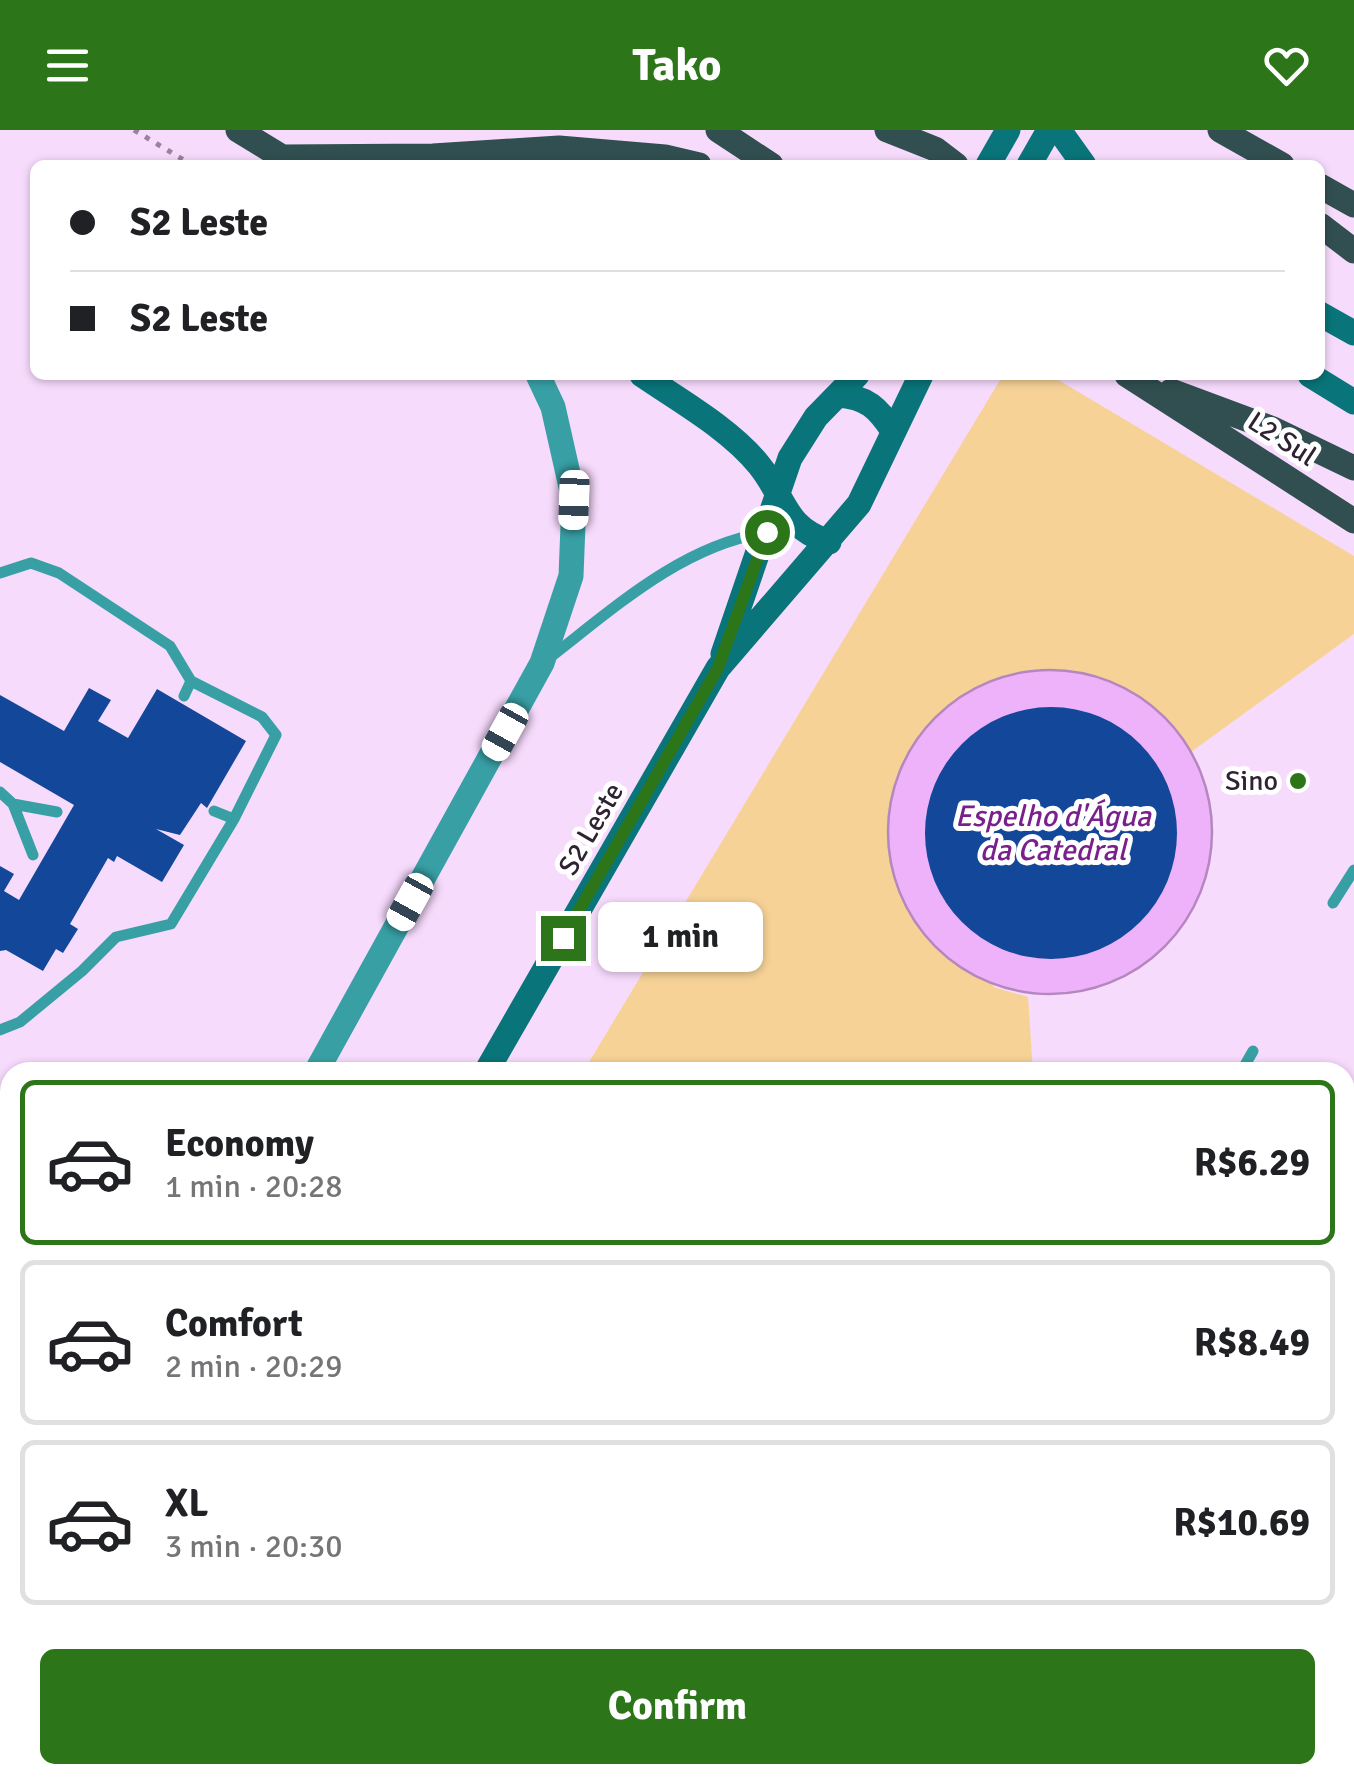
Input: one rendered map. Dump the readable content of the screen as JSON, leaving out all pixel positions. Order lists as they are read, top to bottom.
{
  "streets": {
    "main road": ["L2 Sul", "S2 Leste"]
  },
  "water": ["Espelho d'Água da Catedral"],
  "places": ["Sino"],
  "page": {
    "header": "Tako",
    "banner": ["S2 Leste", "S2 Leste"],
    "bubble": "1 min",
    "list": [
      {
        "name": "Economy",
        "note": "1 min · 20:28",
        "value": "R$6.29"
      },
      {
        "name": "Comfort",
        "note": "2 min · 20:29",
        "value": "R$8.49"
      },
      {
        "name": "XL",
        "note": "3 min · 20:30",
        "value": "R$10.69"
      }
    ],
    "buttons": "Confirm"
  }
}
